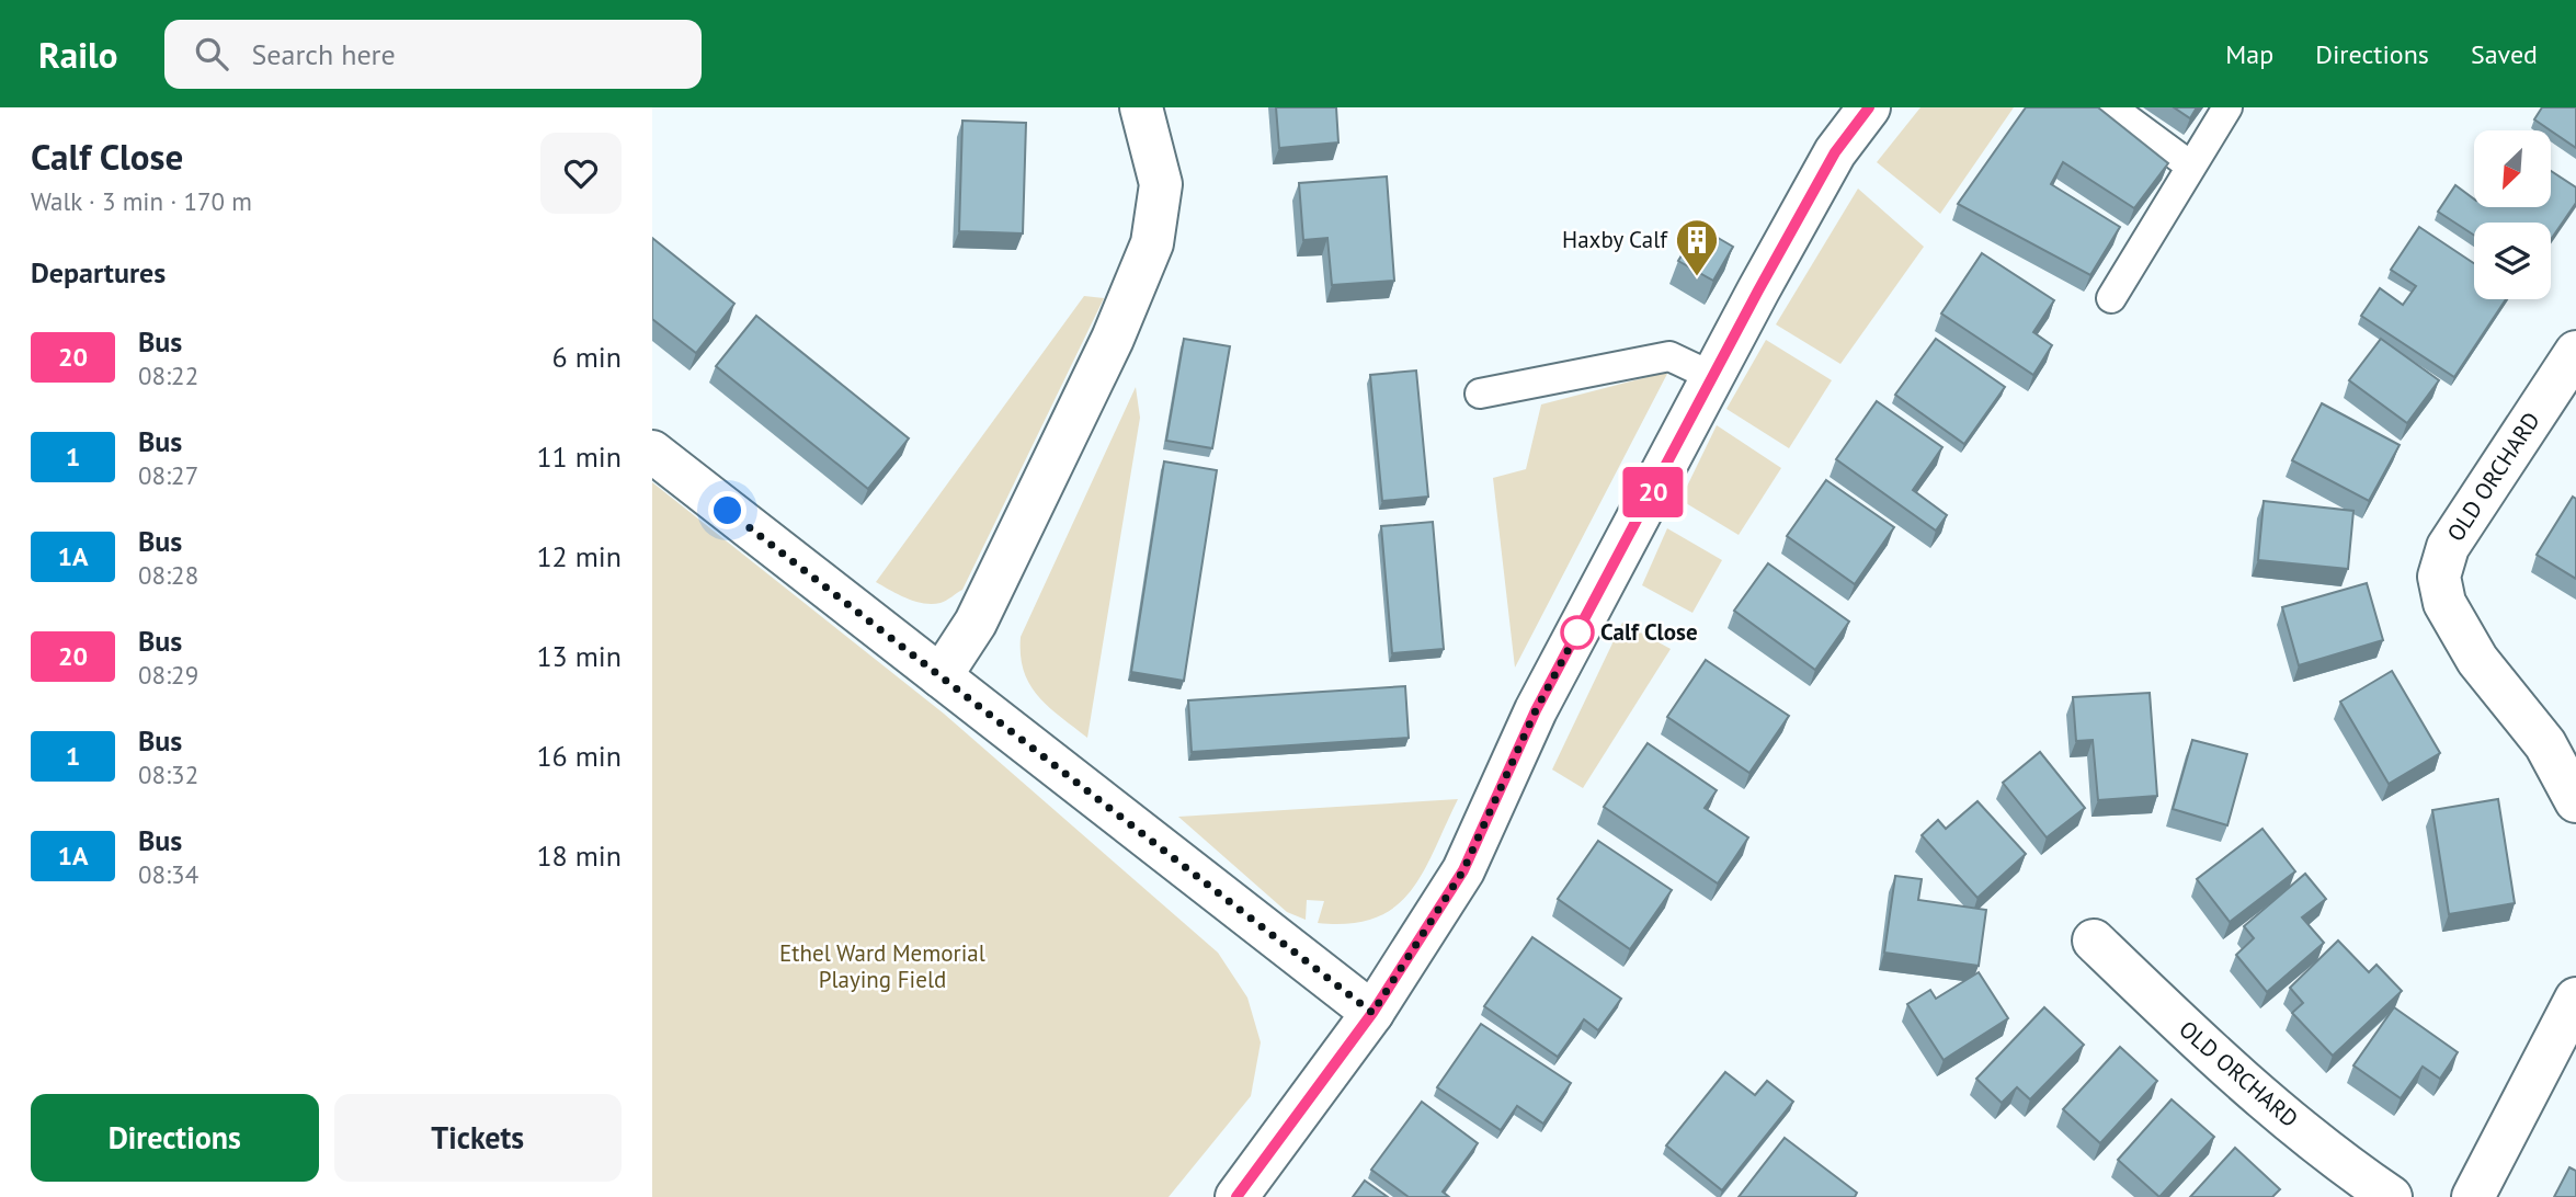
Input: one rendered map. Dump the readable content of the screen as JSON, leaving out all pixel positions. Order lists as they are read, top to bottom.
{
  "streets": {
    "street": ["OLD ORCHARD"]
  },
  "parks": ["Ethel Ward Memorial Playing Field"],
  "places": {
    "building": ["Haxby Calf"],
    "other": ["Calf Close"]
  },
  "lines": ["bus line 20"],
  "north": "bottom left",
  "page": {
    "header": "Railo",
    "search": "Search here",
    "nav": ["Map", "Directions", "Saved"],
    "heading": [
      ["Calf Close", "Walk · 3 min · 170 m"],
      "Departures"
    ],
    "on_map": "20",
    "list": [
      {
        "mark": "20",
        "name": "Bus",
        "note": "08:22",
        "value": "6 min"
      },
      {
        "mark": "1",
        "name": "Bus",
        "note": "08:27",
        "value": "11 min"
      },
      {
        "mark": "1A",
        "name": "Bus",
        "note": "08:28",
        "value": "12 min"
      },
      {
        "mark": "20",
        "name": "Bus",
        "note": "08:29",
        "value": "13 min"
      },
      {
        "mark": "1",
        "name": "Bus",
        "note": "08:32",
        "value": "16 min"
      },
      {
        "mark": "1A",
        "name": "Bus",
        "note": "08:34",
        "value": "18 min"
      }
    ],
    "buttons": ["Directions", "Tickets"]
  }
}
